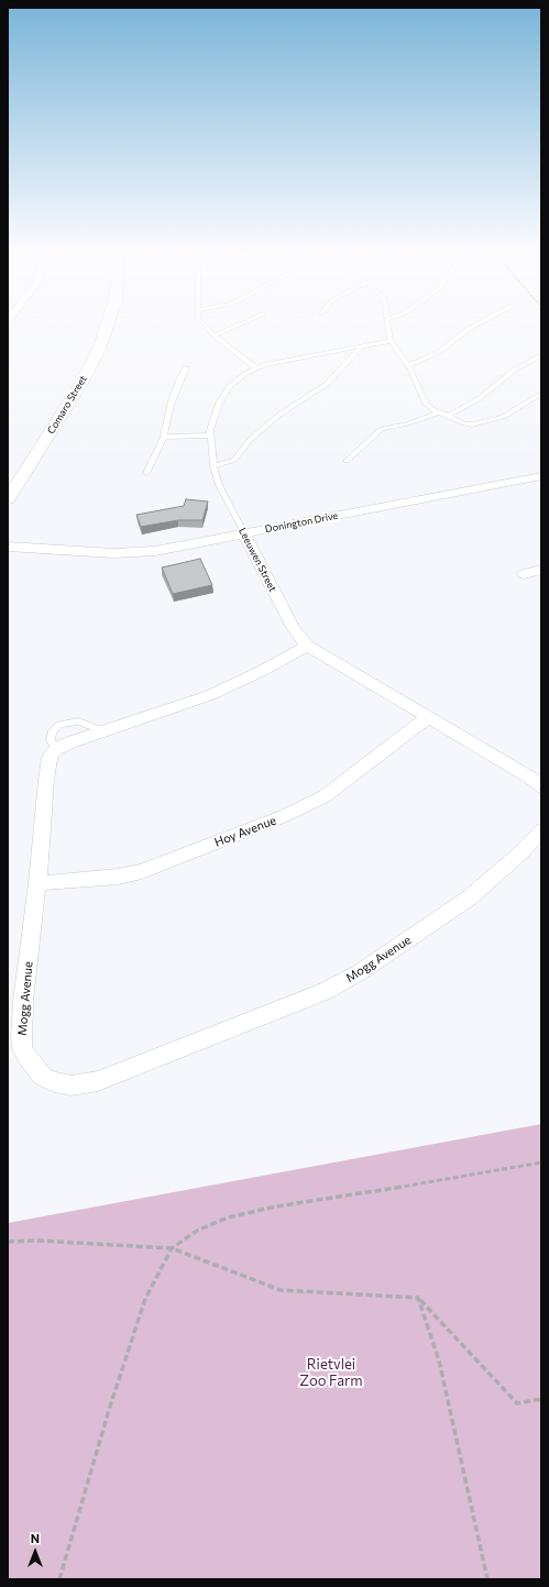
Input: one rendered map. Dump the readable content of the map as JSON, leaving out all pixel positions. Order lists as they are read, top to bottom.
{
  "streets": {
    "street": [
      "Comaro Street",
      "Donington Drive",
      "Leeuwen Street",
      "Hoy Avenue",
      "Mogg Avenue"
    ]
  },
  "crossings": [
    ["Donington Drive", "Leeuwen Street"],
    ["Leeuwen Street", "Hoy Avenue"],
    ["Leeuwen Street", "Mogg Avenue"],
    ["Hoy Avenue", "Mogg Avenue"]
  ],
  "parks": ["Rietvlei Zoo Farm"],
  "north": "top"
}
